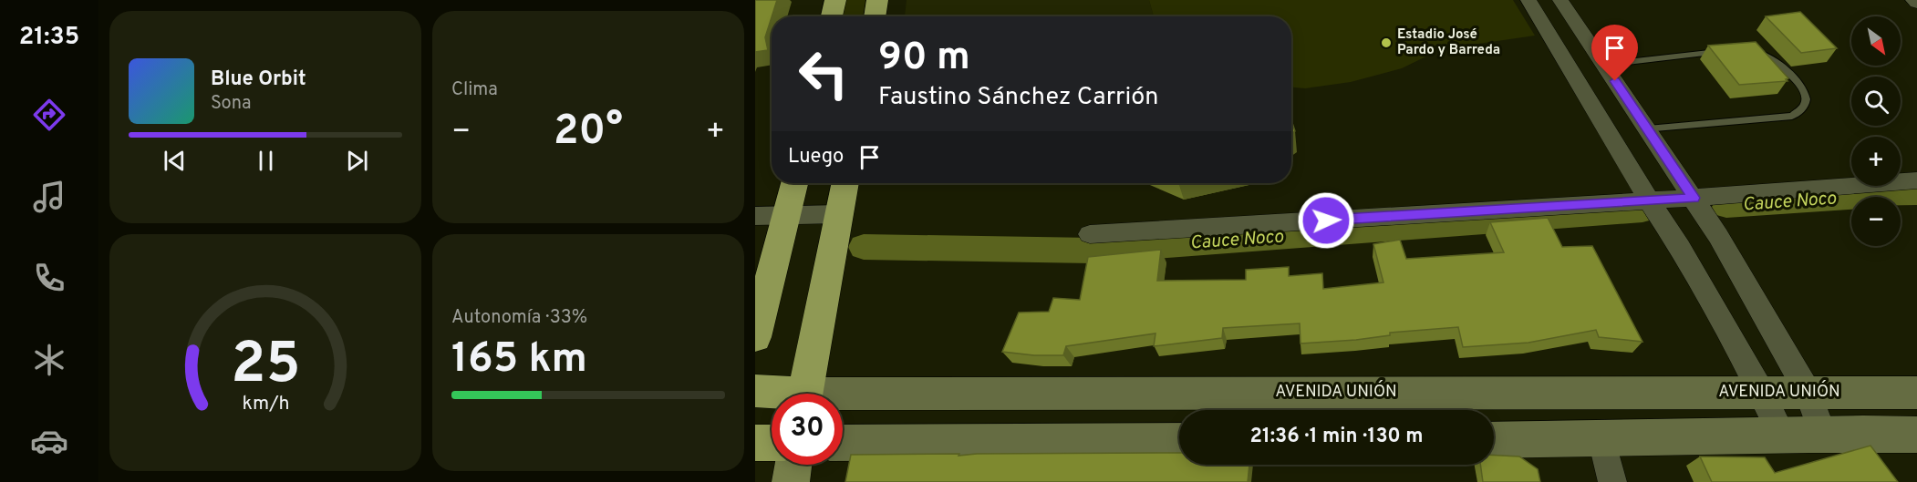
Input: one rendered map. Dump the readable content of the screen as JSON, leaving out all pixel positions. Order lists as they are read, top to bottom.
{
  "streets": {
    "highway": ["AVENIDA UNIÓN"]
  },
  "water": ["Cauce Noco"],
  "places": ["Estadio José Pardo y Barreda"],
  "north": "bottom right",
  "page": {
    "tabs": "21:35",
    "tile": [
      "Clima",
      ["Autonomía · 33%", "165 km"]
    ],
    "map_buttons": ["+", "−"],
    "turn": ["90 m", "Faustino Sánchez Carrión"],
    "song": ["Blue Orbit", "Sona"],
    "heat": ["−", "20°", "+"],
    "then": "Luego",
    "limit": "30",
    "trip": "21:36 · 1 min · 130 m",
    "gauge": ["25", "km/h"]
  }
}
